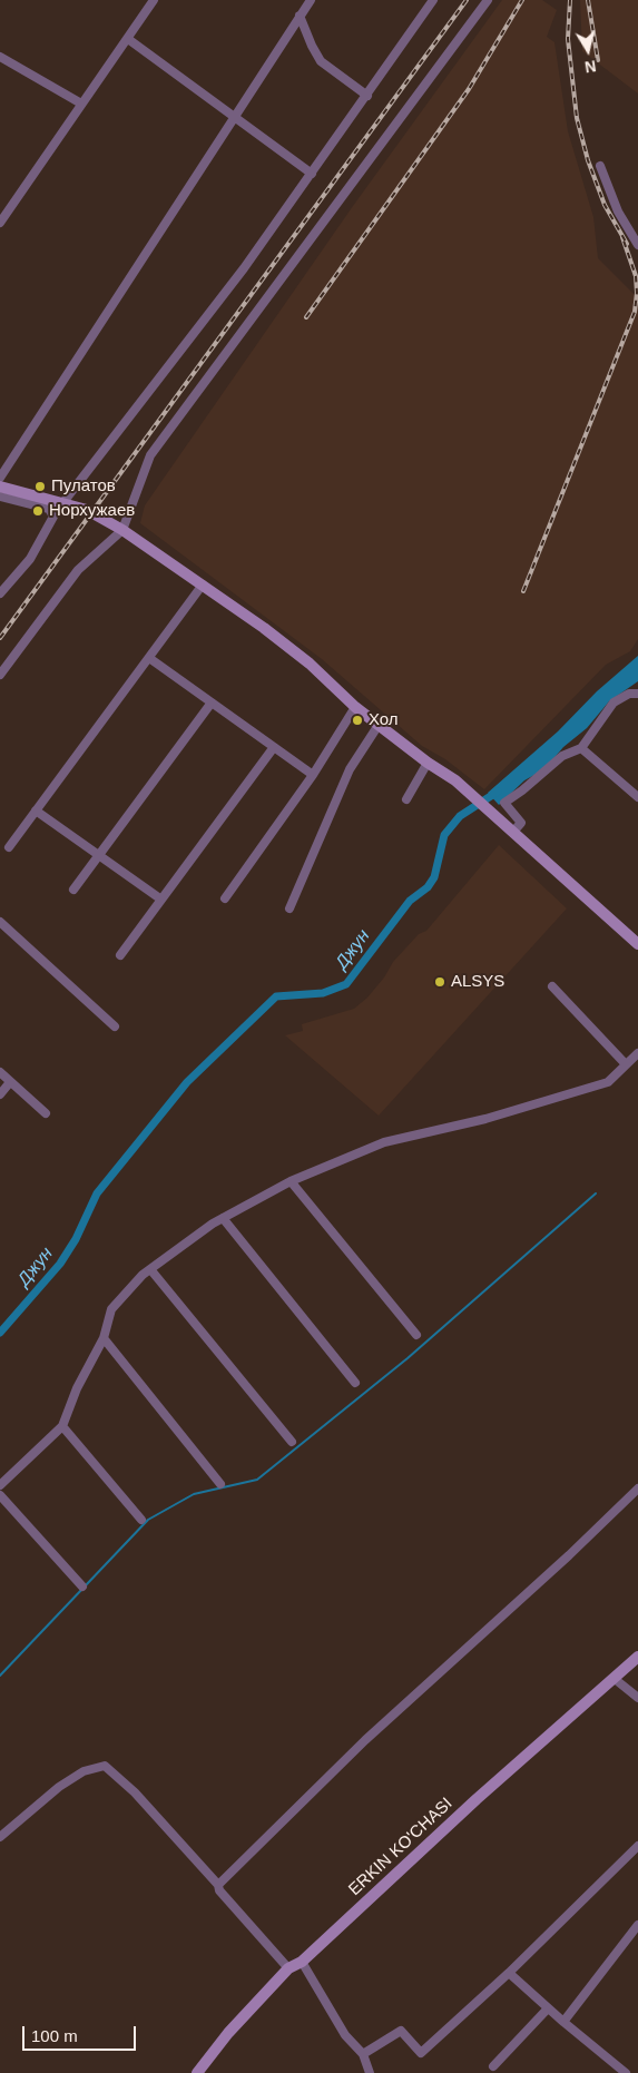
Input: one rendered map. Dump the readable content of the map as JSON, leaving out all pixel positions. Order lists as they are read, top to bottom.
{
  "streets": {
    "main road": ["ERKIN KO'CHASI"]
  },
  "water": ["Джун"],
  "places": [
    "Пулатов",
    "Норхужаев",
    "Хол",
    "ALSYS"
  ],
  "scale_bar": "100 m",
  "north": "bottom"
}
